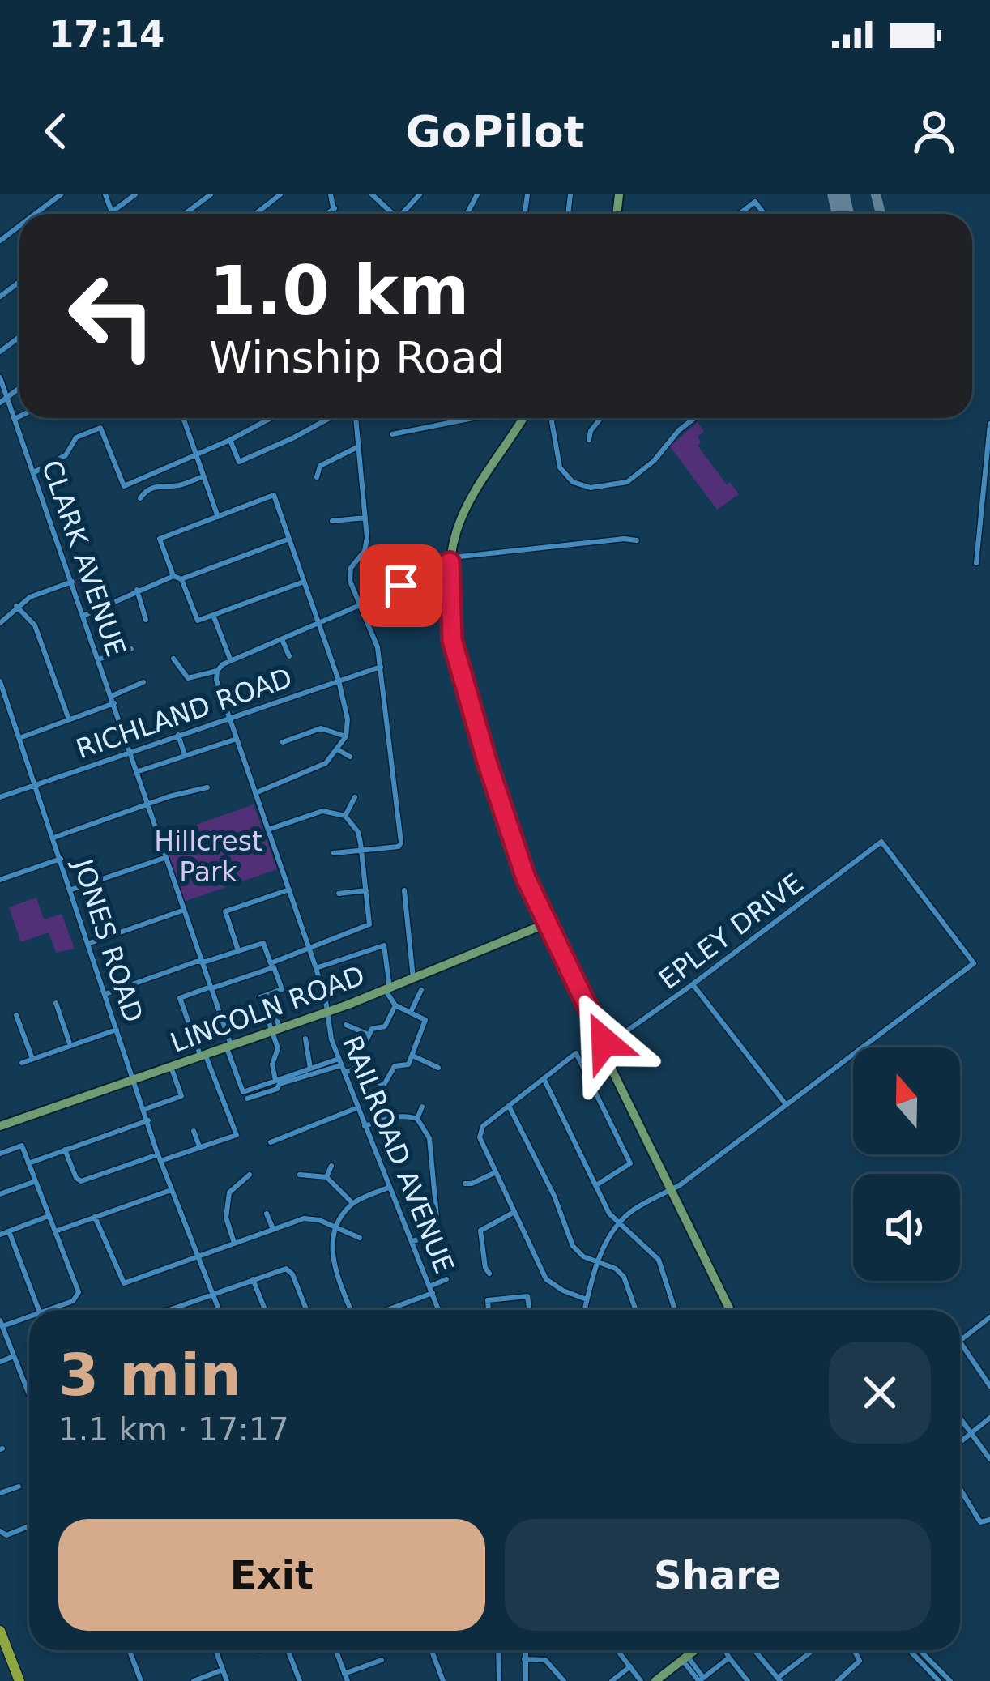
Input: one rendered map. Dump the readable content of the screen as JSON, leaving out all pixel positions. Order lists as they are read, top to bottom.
{
  "streets": {
    "main road": ["LINCOLN ROAD"],
    "street": [
      "CLARK AVENUE",
      "RICHLAND ROAD",
      "EPLEY DRIVE",
      "JONES ROAD",
      "RAILROAD AVENUE"
    ]
  },
  "crossings": [
    ["CLARK AVENUE", "RICHLAND ROAD"],
    ["CLARK AVENUE", "LINCOLN ROAD"],
    ["RICHLAND ROAD", "JONES ROAD"],
    ["RICHLAND ROAD", "RAILROAD AVENUE"],
    ["JONES ROAD", "LINCOLN ROAD"],
    ["LINCOLN ROAD", "RAILROAD AVENUE"]
  ],
  "parks": ["Hillcrest Park"],
  "north": "top",
  "page": {
    "status": "17:14",
    "header": "GoPilot",
    "turn": ["1.0 km", "Winship Road"],
    "heading": ["3 min", "1.1 km · 17:17"],
    "buttons": ["Exit", "Share"]
  }
}
